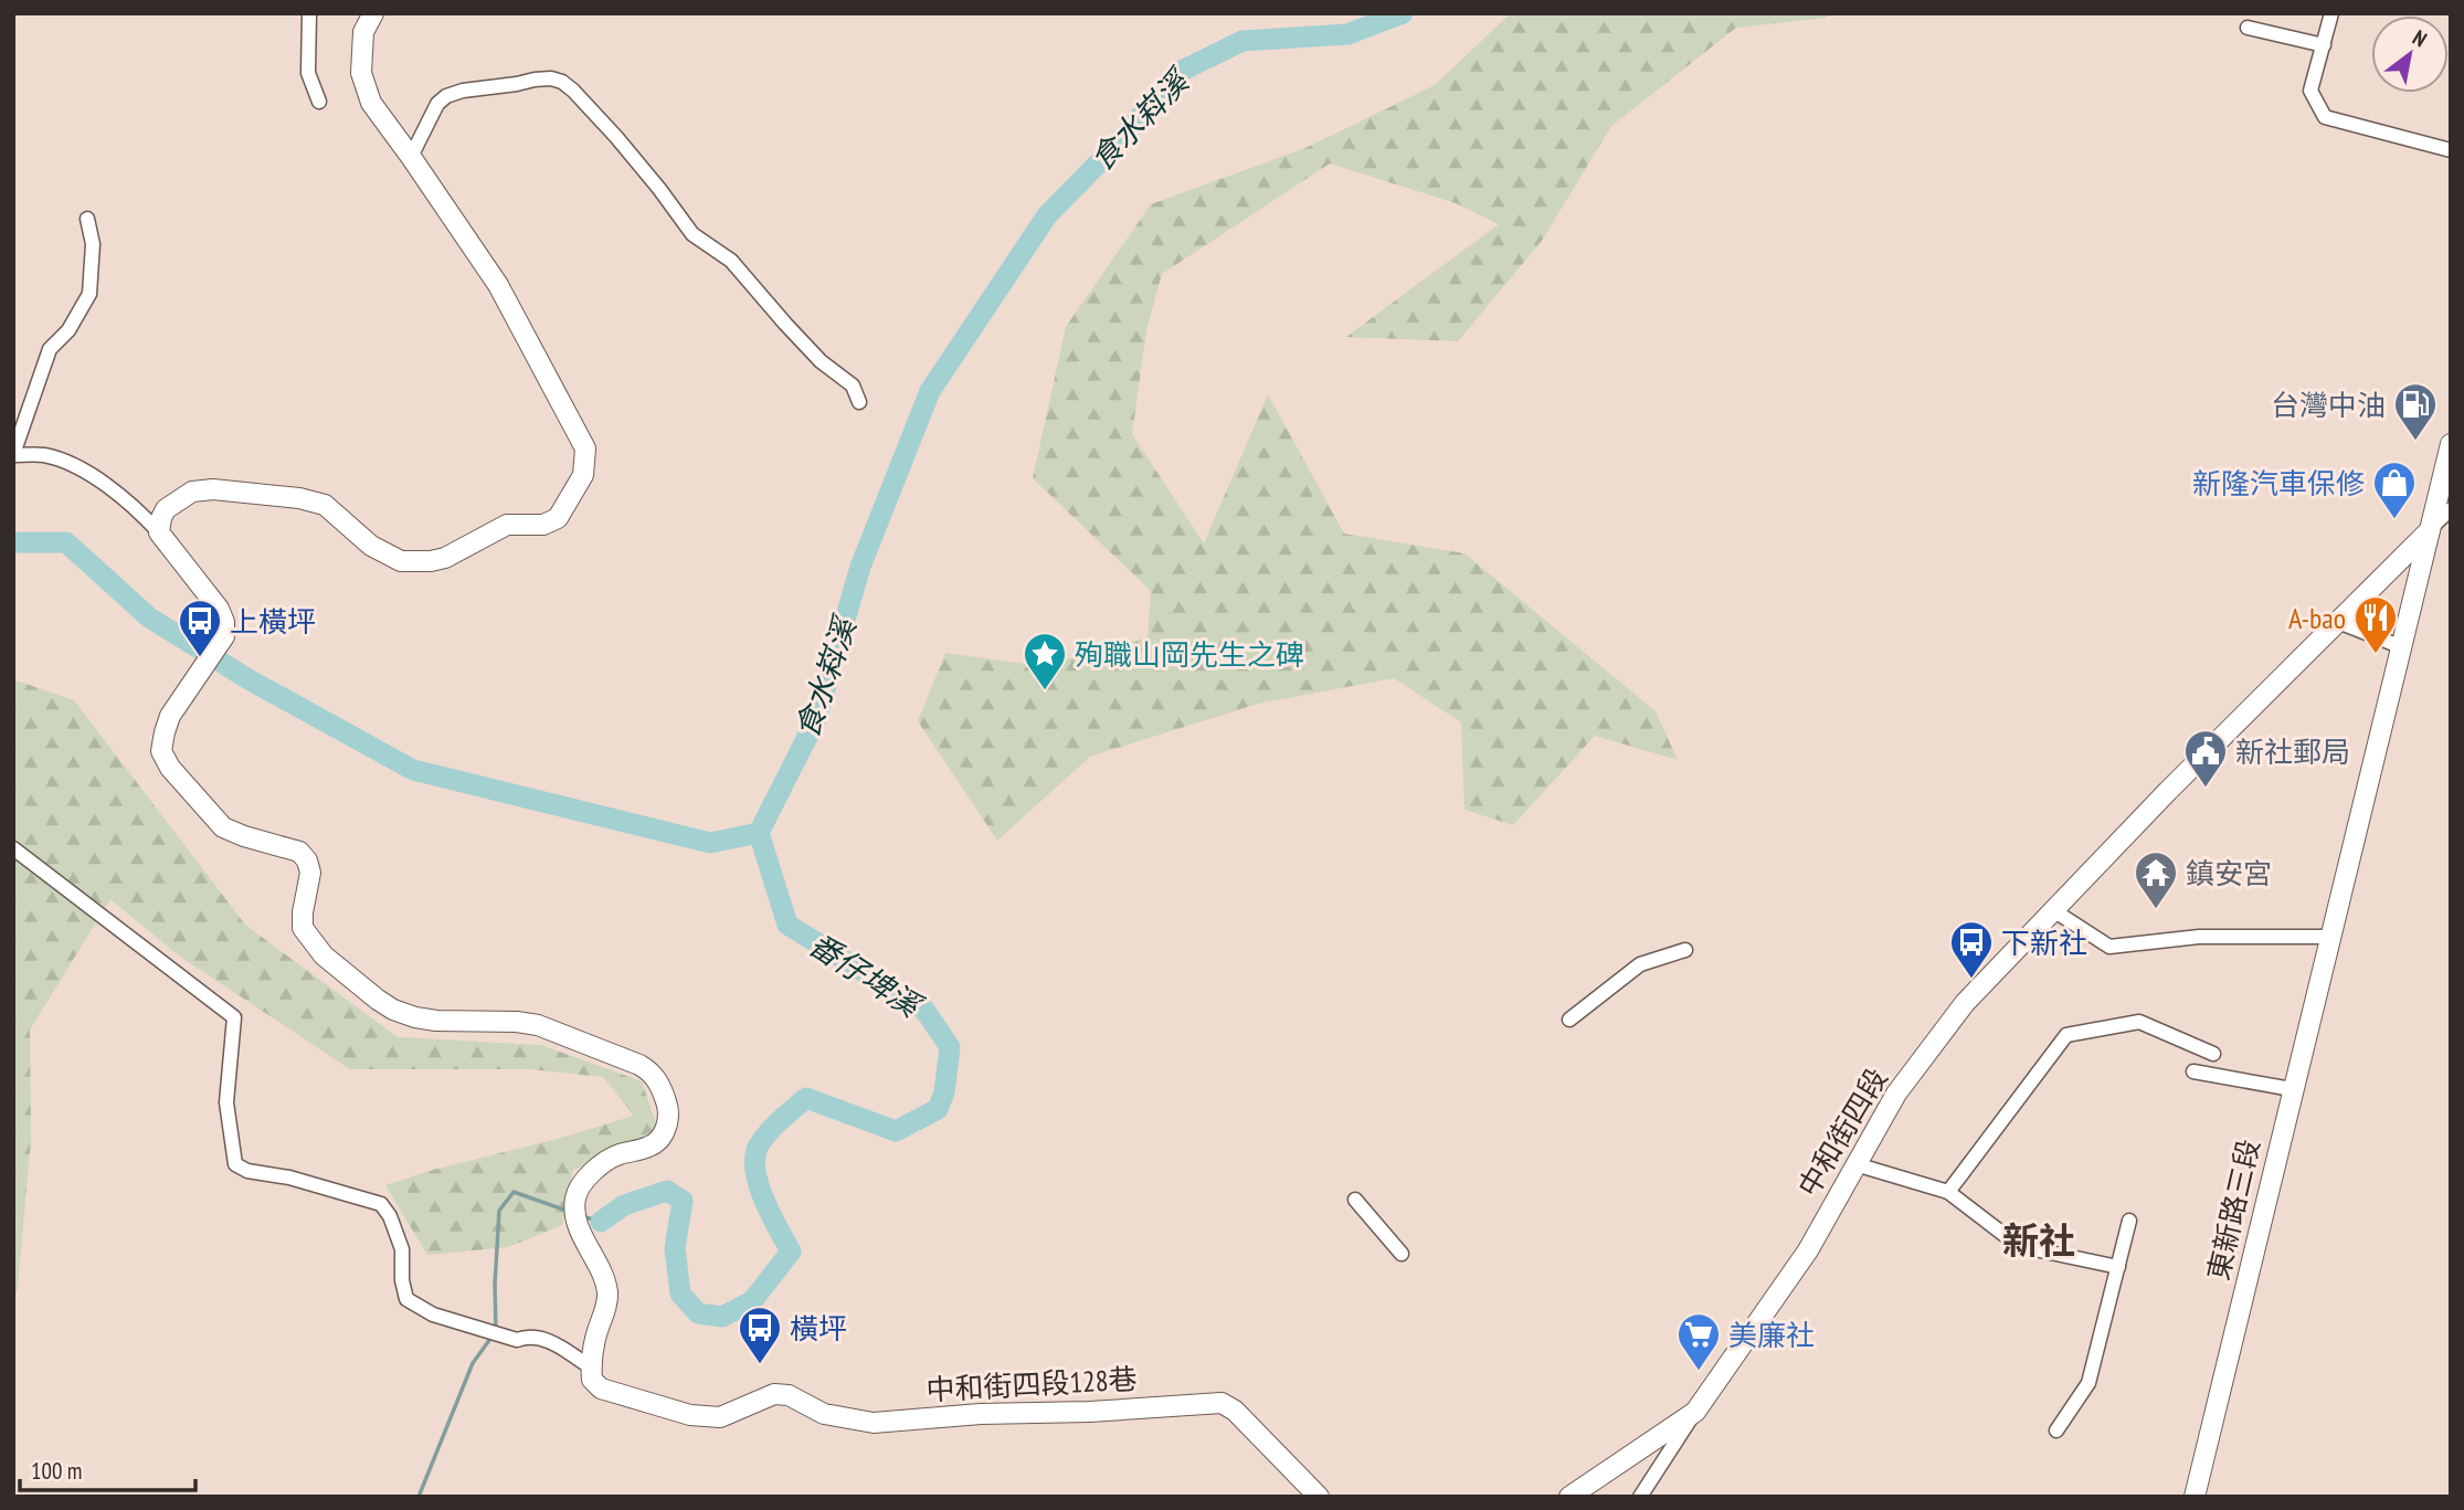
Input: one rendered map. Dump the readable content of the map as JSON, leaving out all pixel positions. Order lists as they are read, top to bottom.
{
  "streets": {
    "street": ["中和街四段", "東新路三段", "中和街四段128巷"]
  },
  "crossings": [
    ["中和街四段", "東新路三段"]
  ],
  "districts": ["新社"],
  "water": ["食水嵙溪", "番仔埤溪"],
  "places": {
    "fuel station": ["台灣中油"],
    "shop": ["新隆汽車保修"],
    "restaurant": ["A-bao"],
    "bus stop": ["上橫坪", "下新社", "橫坪"],
    "place": ["殉職山岡先生之碑"],
    "public building": ["新社郵局"],
    "temple": ["鎮安宮"],
    "supermarket": ["美廉社"]
  },
  "scale_bar": "100 m",
  "north": "top right"
}
